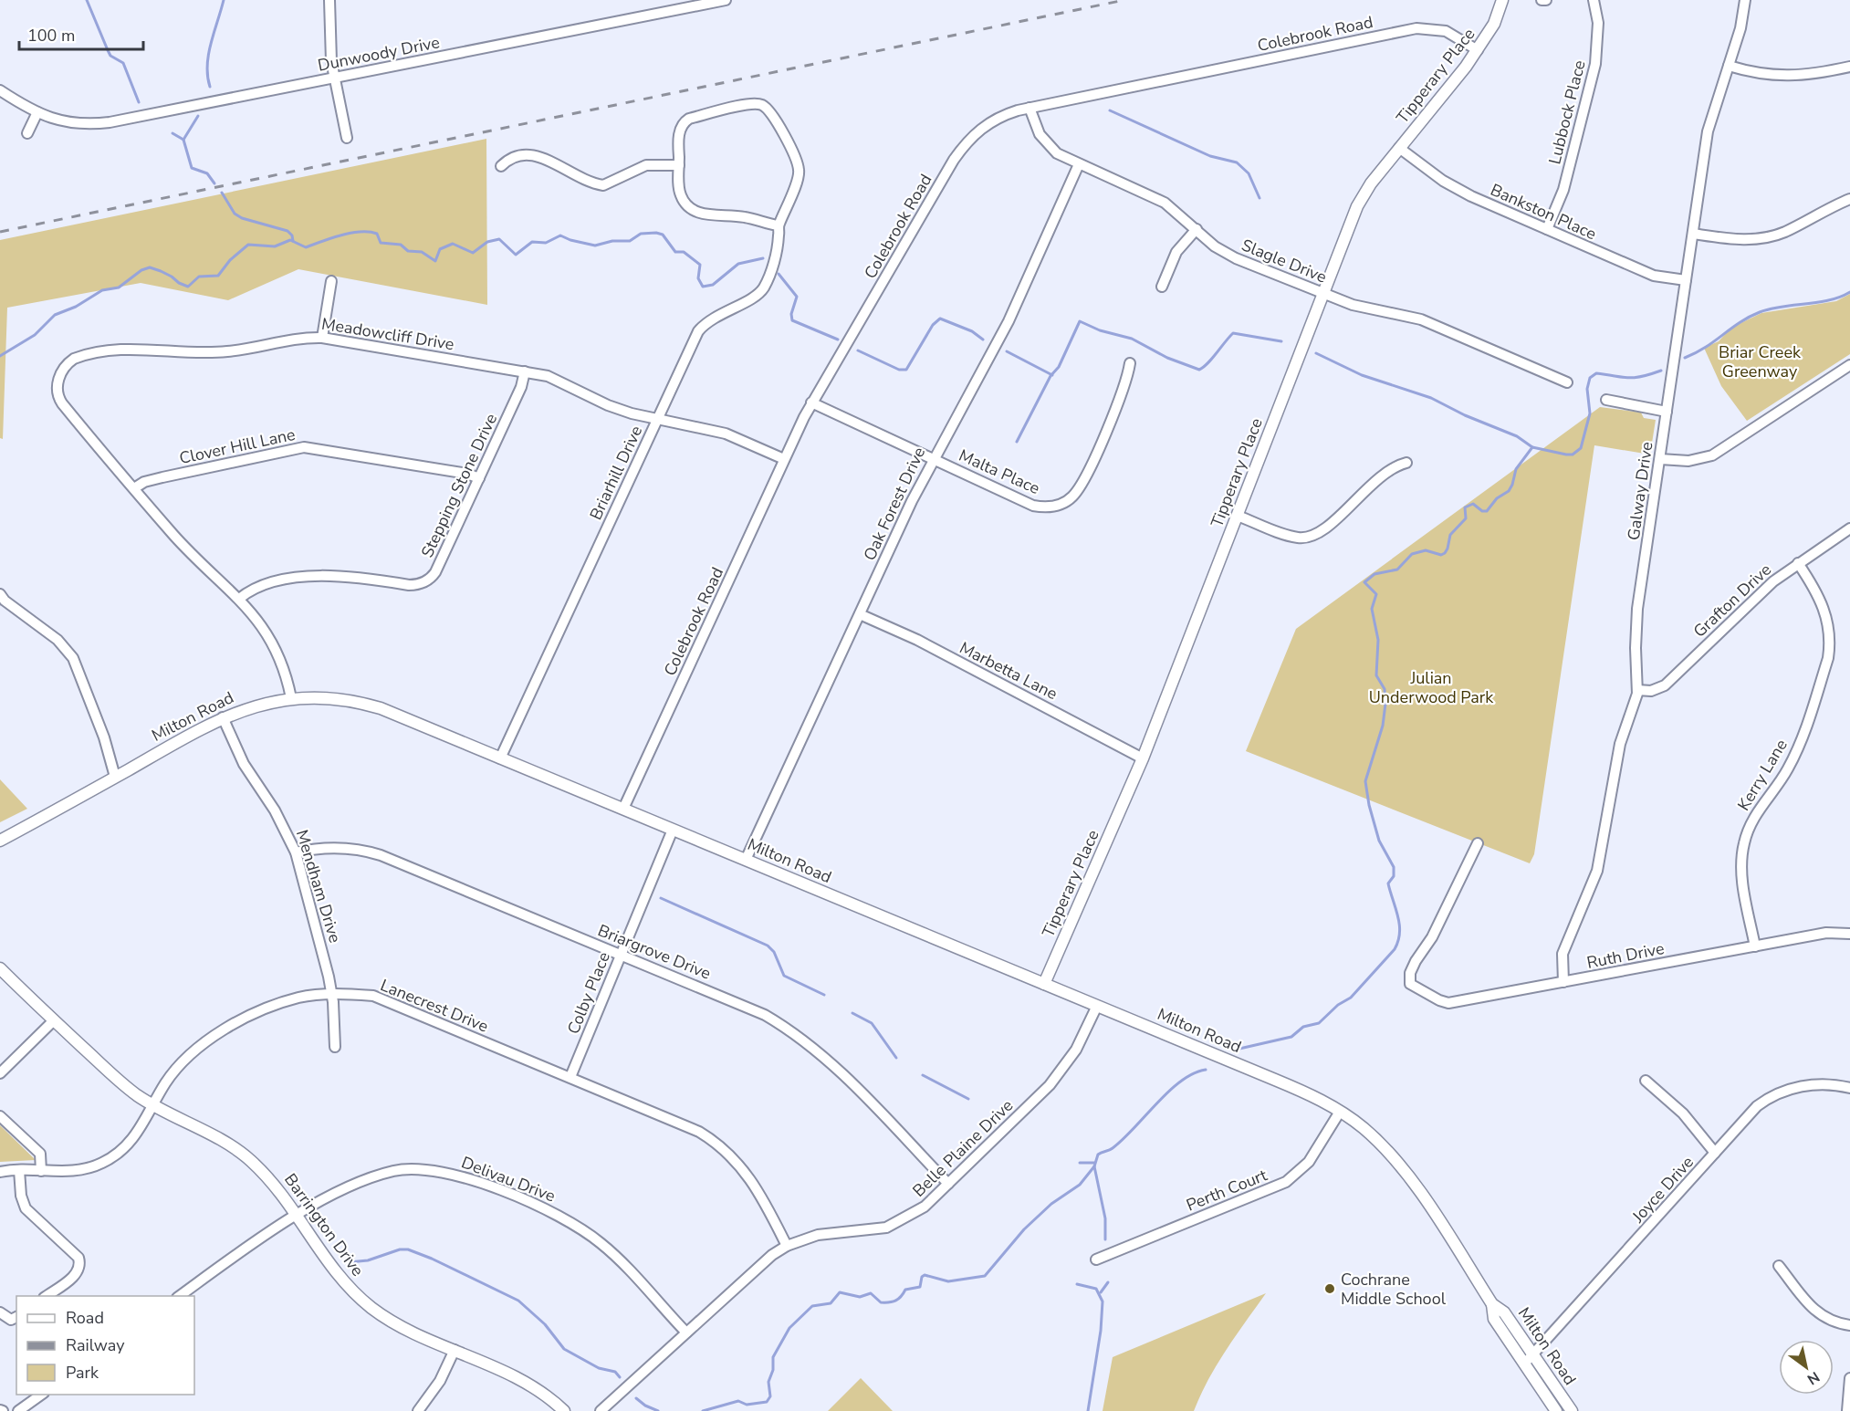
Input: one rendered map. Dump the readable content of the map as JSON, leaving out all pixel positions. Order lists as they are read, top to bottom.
{
  "streets": {
    "street": [
      "Colebrook Road",
      "Dunwoody Drive",
      "Tipperary Place",
      "Lubbock Place",
      "Bankston Place",
      "Slagle Drive",
      "Meadowcliff Drive",
      "Clover Hill Lane",
      "Malta Place",
      "Briarhill Drive",
      "Stepping Stone Drive",
      "Galway Drive",
      "Oak Forest Drive",
      "Grafton Drive",
      "Marbetta Lane",
      "Milton Road",
      "Kerry Lane",
      "Mendham Drive",
      "Briargrove Drive",
      "Ruth Drive",
      "Colby Place",
      "Lanecrest Drive",
      "Belle Plaine Drive",
      "Delivau Drive",
      "Joyce Drive",
      "Perth Court",
      "Barrington Drive"
    ]
  },
  "crossings": [
    ["Colebrook Road", "Tipperary Place"],
    ["Colebrook Road", "Slagle Drive"],
    ["Colebrook Road", "Meadowcliff Drive"],
    ["Colebrook Road", "Malta Place"],
    ["Colebrook Road", "Milton Road"],
    ["Tipperary Place", "Bankston Place"],
    ["Tipperary Place", "Slagle Drive"],
    ["Tipperary Place", "Marbetta Lane"],
    ["Tipperary Place", "Milton Road"],
    ["Lubbock Place", "Bankston Place"],
    ["Bankston Place", "Galway Drive"],
    ["Slagle Drive", "Oak Forest Drive"],
    ["Meadowcliff Drive", "Clover Hill Lane"],
    ["Meadowcliff Drive", "Briarhill Drive"],
    ["Meadowcliff Drive", "Stepping Stone Drive"],
    ["Meadowcliff Drive", "Milton Road"],
    ["Clover Hill Lane", "Stepping Stone Drive"],
    ["Malta Place", "Oak Forest Drive"],
    ["Briarhill Drive", "Milton Road"],
    ["Galway Drive", "Grafton Drive"],
    ["Galway Drive", "Ruth Drive"],
    ["Oak Forest Drive", "Marbetta Lane"],
    ["Oak Forest Drive", "Milton Road"],
    ["Grafton Drive", "Kerry Lane"],
    ["Milton Road", "Mendham Drive"],
    ["Milton Road", "Colby Place"],
    ["Milton Road", "Belle Plaine Drive"],
    ["Milton Road", "Joyce Drive"],
    ["Milton Road", "Perth Court"],
    ["Kerry Lane", "Ruth Drive"],
    ["Mendham Drive", "Briargrove Drive"],
    ["Mendham Drive", "Lanecrest Drive"],
    ["Briargrove Drive", "Colby Place"],
    ["Briargrove Drive", "Belle Plaine Drive"],
    ["Colby Place", "Lanecrest Drive"],
    ["Lanecrest Drive", "Belle Plaine Drive"],
    ["Lanecrest Drive", "Barrington Drive"],
    ["Belle Plaine Drive", "Delivau Drive"],
    ["Delivau Drive", "Barrington Drive"]
  ],
  "parks": ["Briar Creek Greenway", "Julian Underwood Park"],
  "places": ["Cochrane Middle School"],
  "legend": ["Road", "Railway", "Park"],
  "scale_bar": "100 m",
  "north": "bottom right"
}
